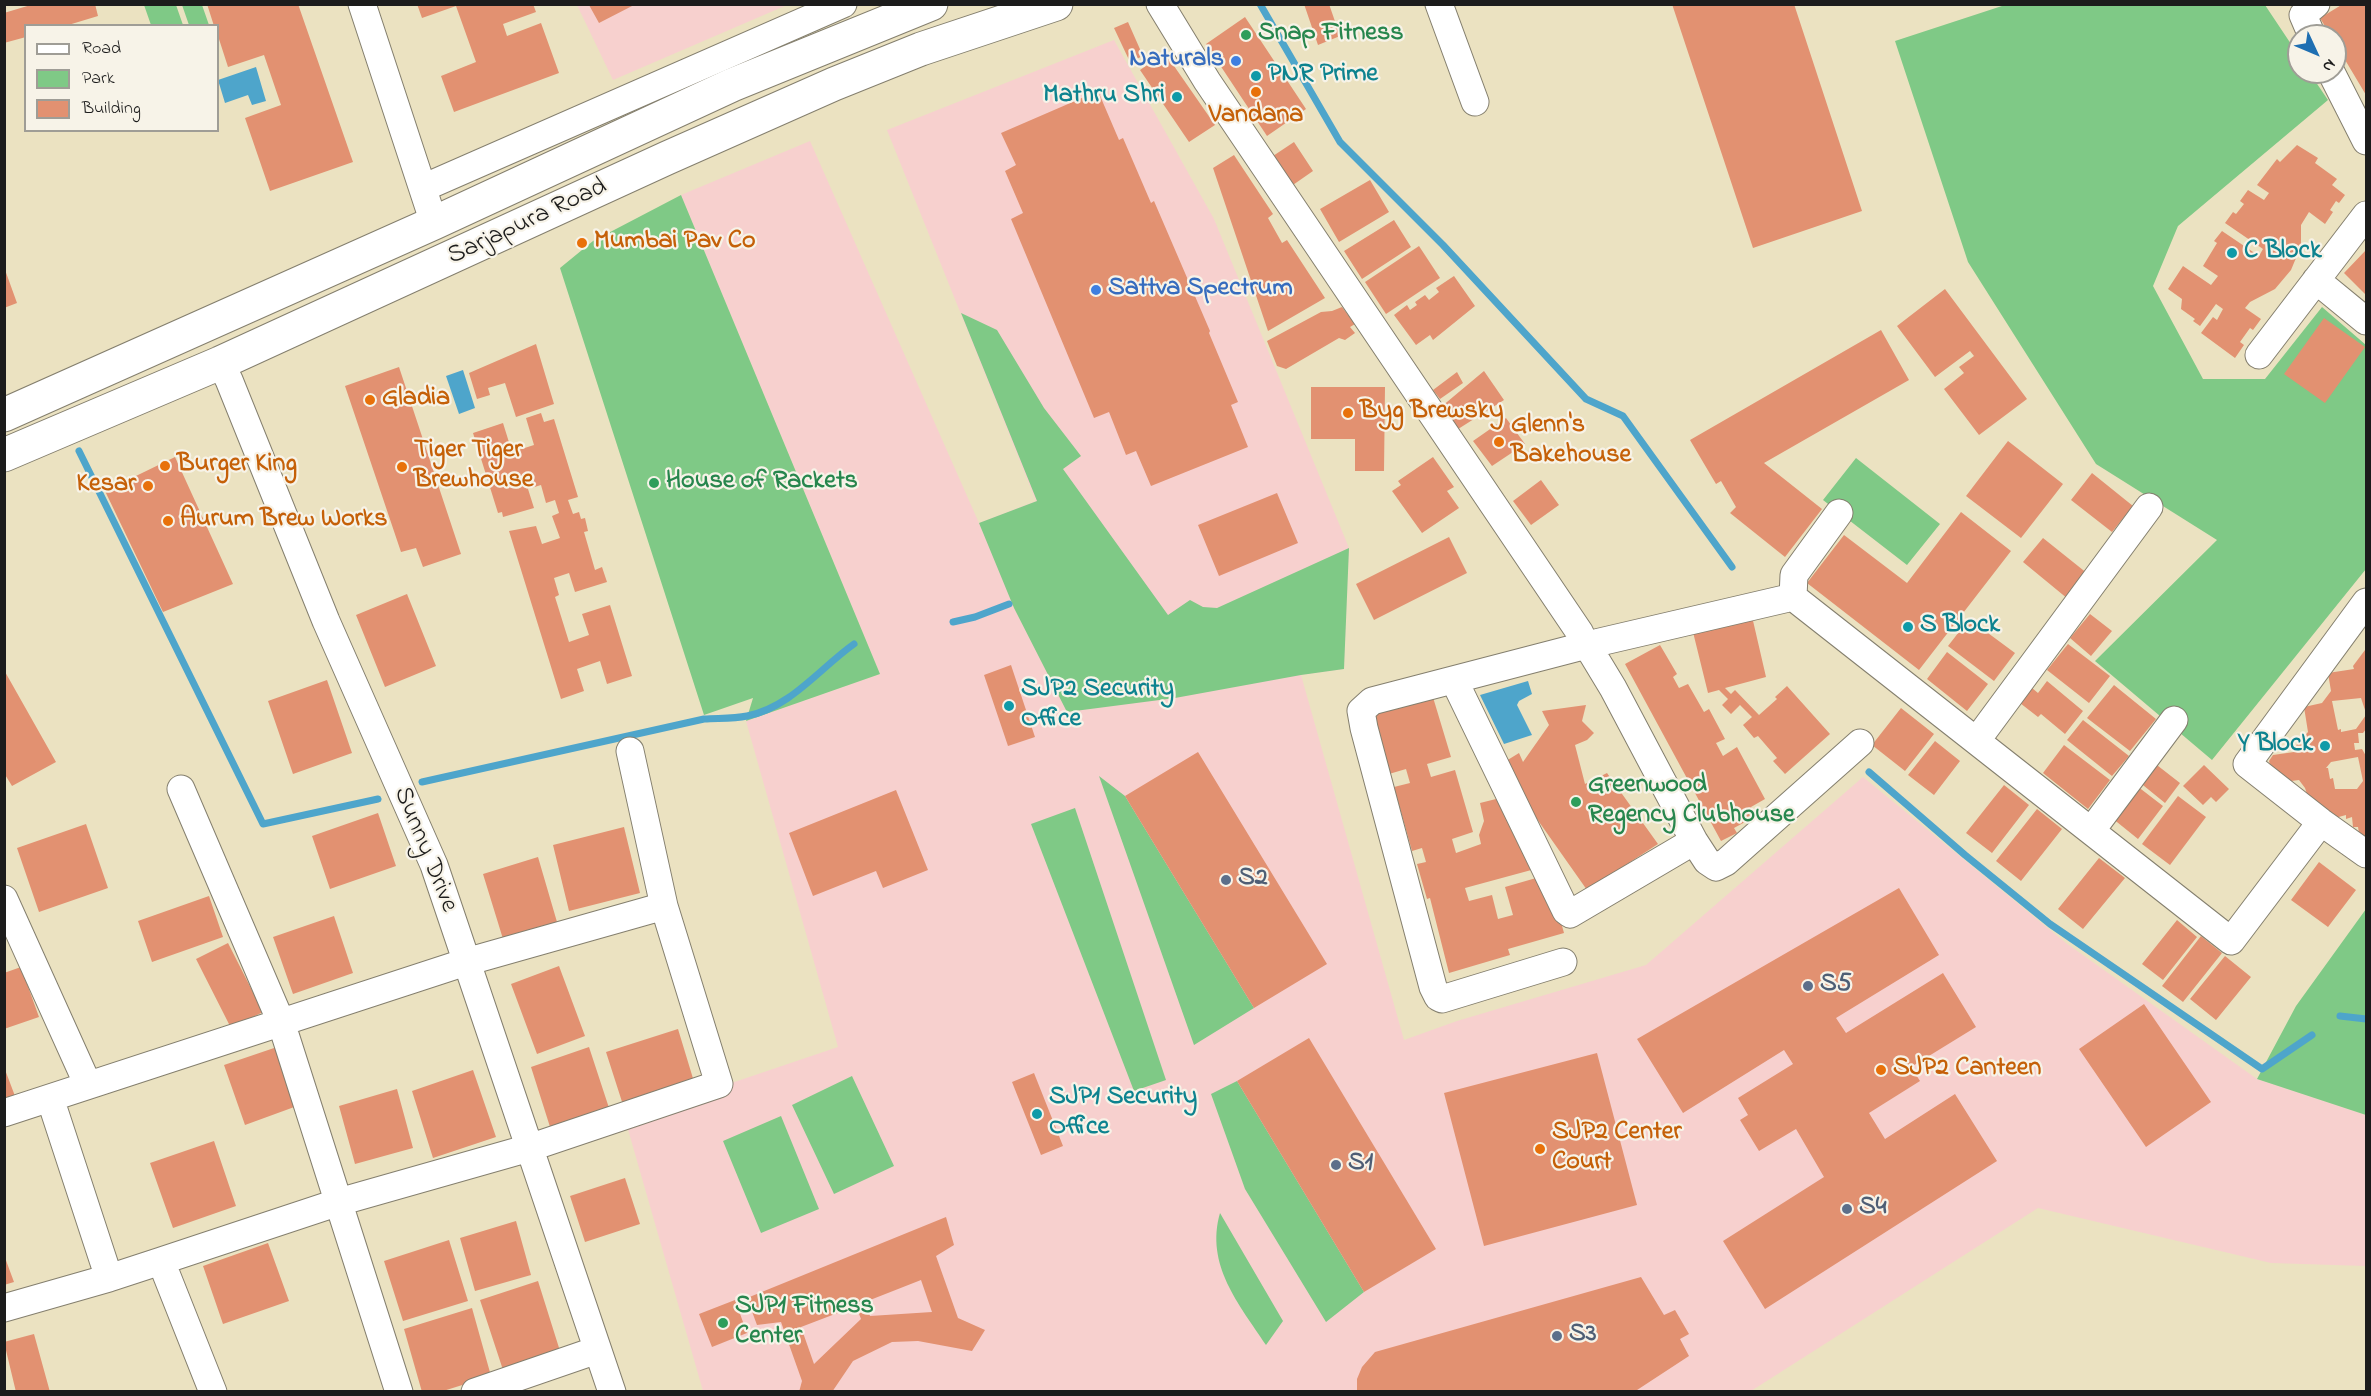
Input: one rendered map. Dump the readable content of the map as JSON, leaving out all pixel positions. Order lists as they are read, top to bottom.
{
  "streets": {
    "main road": ["Sarjapura Road"],
    "street": ["Sunny Drive"]
  },
  "crossings": [
    ["Sarjapura Road", "Sunny Drive"]
  ],
  "places": [
    "Snap Fitness",
    "Naturals",
    "PNR Prime",
    "Vandana",
    "Mathru Shri",
    "Mumbai Pav Co",
    "C Block",
    "Sattva Spectrum",
    "Gladia",
    "Byg Brewsky",
    "Glenn's Bakehouse",
    "Burger King",
    "Tiger Tiger Brewhouse",
    "House of Rackets",
    "Kesar",
    "Aurum Brew Works",
    "S Block",
    "SJP2 Security Office",
    "Y Block",
    "Greenwood Regency Clubhouse",
    "S2",
    "S5",
    "SJP2 Canteen",
    "SJP1 Security Office",
    "SJP2 Center Court",
    "S1",
    "S4",
    "SJP1 Fitness Center",
    "S3"
  ],
  "legend": ["Road", "Park", "Building"],
  "north": "bottom right"
}
